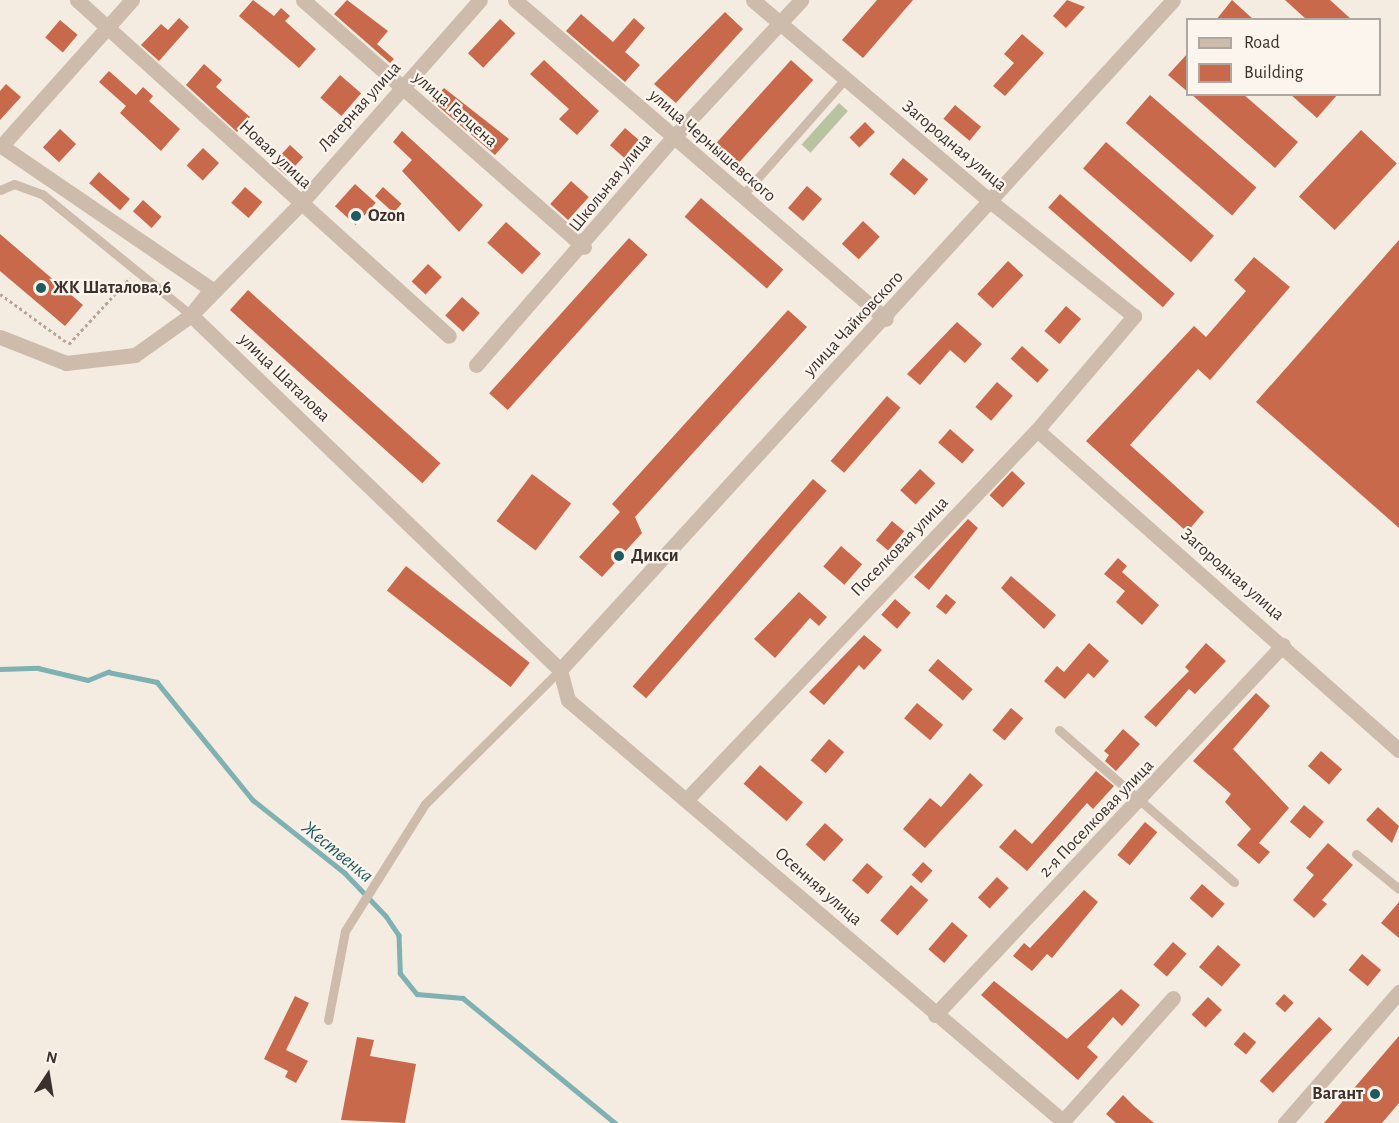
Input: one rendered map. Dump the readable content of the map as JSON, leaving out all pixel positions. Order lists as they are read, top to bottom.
{
  "streets": {
    "street": [
      "Лагерная улица",
      "улица Герцена",
      "улица Чернышевского",
      "Загородная улица",
      "Новая улица",
      "Школьная улица",
      "улица Чайковского",
      "улица Шаталова",
      "Поселковая улица",
      "2-я Поселковая улица",
      "Осенняя улица"
    ]
  },
  "crossings": [
    ["Лагерная улица", "улица Герцена"],
    ["Лагерная улица", "Новая улица"],
    ["Лагерная улица", "улица Шаталова"],
    ["улица Герцена", "Школьная улица"],
    ["улица Чернышевского", "Школьная улица"],
    ["улица Чернышевского", "улица Чайковского"],
    ["Загородная улица", "Школьная улица"],
    ["Загородная улица", "улица Чайковского"],
    ["Загородная улица", "Поселковая улица"],
    ["Загородная улица", "2-я Поселковая улица"],
    ["улица Чайковского", "улица Шаталова"],
    ["улица Чайковского", "Осенняя улица"],
    ["улица Шаталова", "Осенняя улица"],
    ["Поселковая улица", "Осенняя улица"],
    ["2-я Поселковая улица", "Осенняя улица"]
  ],
  "water": ["Жественка"],
  "places": [
    "Ozon",
    "ЖК Шаталова,6",
    "Дикси",
    "Вагант"
  ],
  "legend": ["Road", "Building"],
  "north": "top"
}
